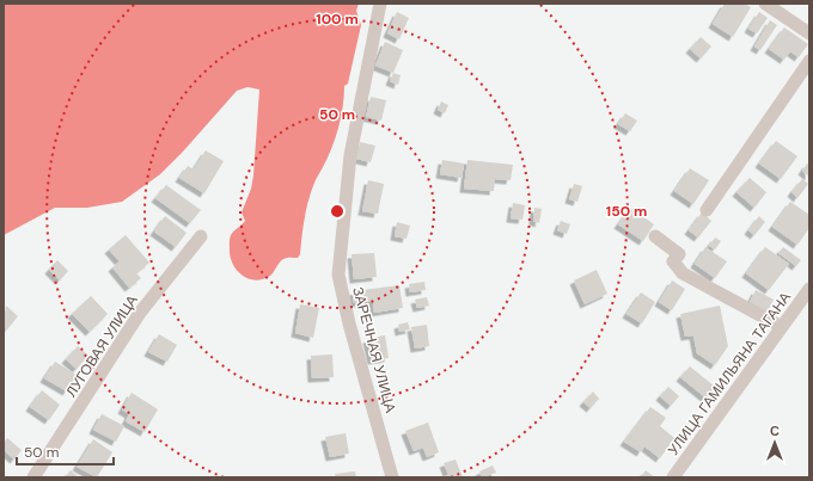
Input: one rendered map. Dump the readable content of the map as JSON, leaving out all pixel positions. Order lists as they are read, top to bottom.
{
  "streets": {
    "street": ["ЛУГОВАЯ УЛИЦА", "ЗАРЕЧНАЯ УЛИЦА", "УЛИЦА ГАМИЛЬЯНА ТАГАНА"]
  },
  "scale_bar": "50 m",
  "north": "top",
  "rings": ["100 m", "50 m", "150 m"]
}
